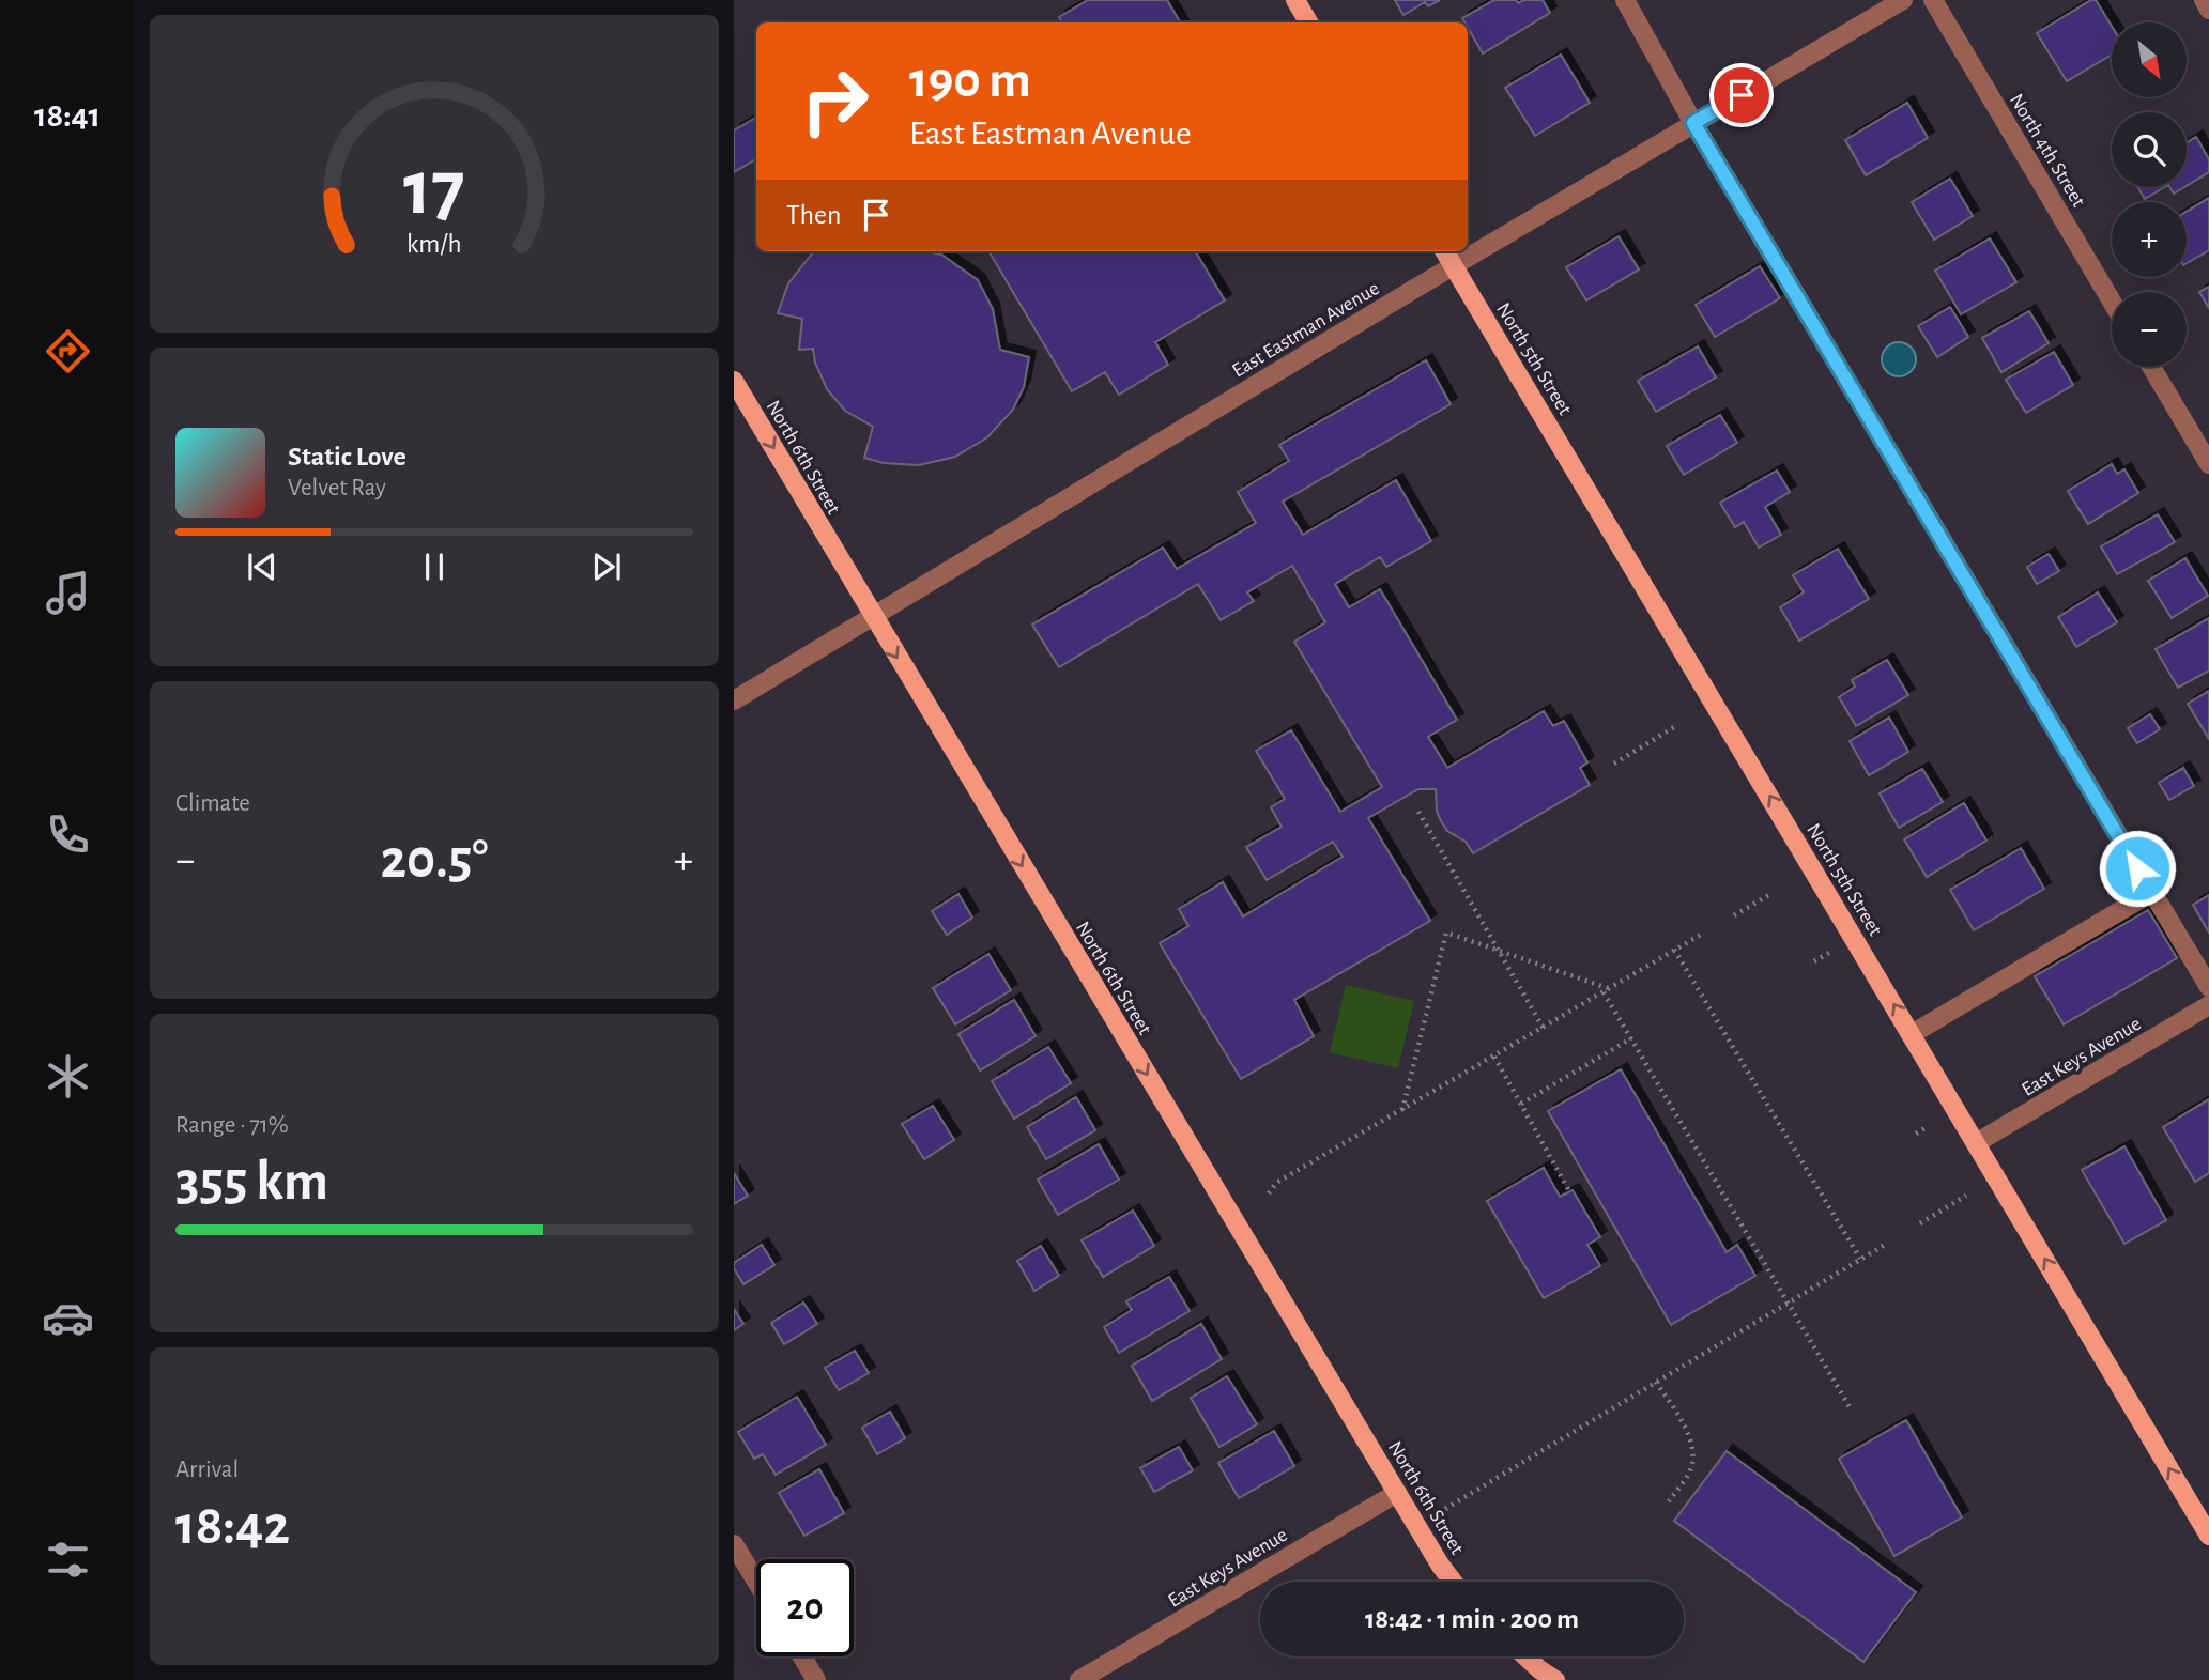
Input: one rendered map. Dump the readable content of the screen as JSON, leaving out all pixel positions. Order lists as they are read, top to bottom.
{
  "streets": {
    "main road": ["North 5th Street", "North 6th Street"],
    "street": ["North 4th Street", "East Eastman Avenue", "East Keys Avenue"]
  },
  "crossings": [
    ["East Eastman Avenue", "North 5th Street"],
    ["East Eastman Avenue", "North 6th Street"],
    ["North 5th Street", "East Keys Avenue"],
    ["North 6th Street", "East Keys Avenue"]
  ],
  "one_way": ["North 5th Street", "North 6th Street"],
  "north": "bottom right",
  "page": {
    "tabs": "18:41",
    "map_buttons": ["+", "−"],
    "turn": ["190 m", "East Eastman Avenue"],
    "then": "Then",
    "song": ["Static Love", "Velvet Ray"],
    "tile": [
      "Climate",
      ["Range · 71%", "355 km"],
      ["Arrival", "18:42"]
    ],
    "heat": ["−", "20.5°", "+"],
    "limit": "20",
    "trip": "18:42 · 1 min · 200 m",
    "gauge": ["17", "km/h"]
  }
}
